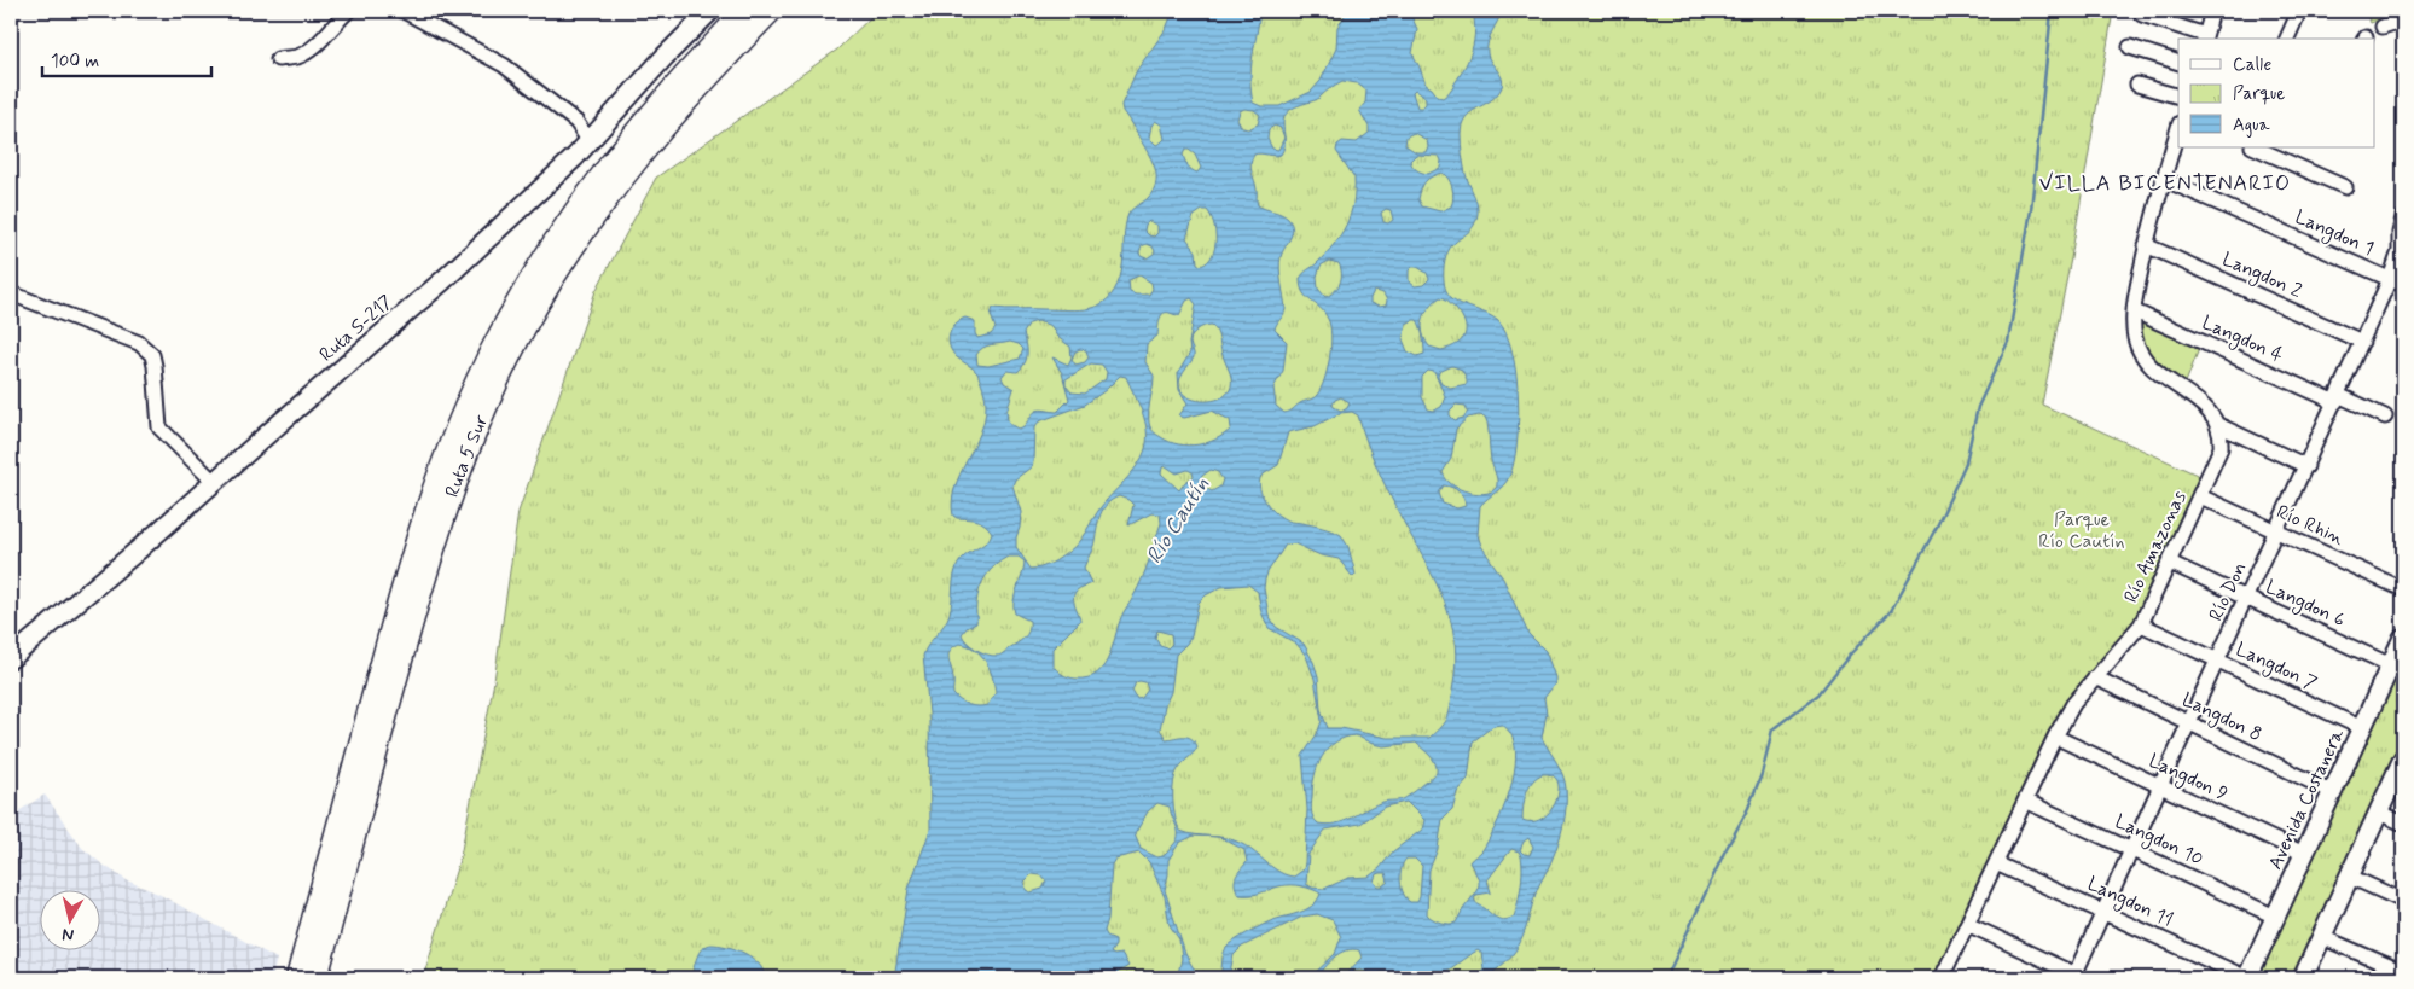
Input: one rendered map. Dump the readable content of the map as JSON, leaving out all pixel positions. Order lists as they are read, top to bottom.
{
  "streets": {
    "highway": ["Ruta 5 Sur"],
    "main road": ["Ruta S-217", "Avenida Costanera"],
    "street": [
      "Langdon 1",
      "Langdon 2",
      "Langdon 4",
      "Río Rhin",
      "Río Amazonas",
      "Río Don",
      "Langdon 6",
      "Langdon 7",
      "Langdon 8",
      "Langdon 9",
      "Langdon 10",
      "Langdon 11"
    ]
  },
  "crossings": [
    ["Langdon 1", "Río Don"],
    ["Langdon 2", "Río Don"],
    ["Langdon 4", "Río Don"],
    ["Río Rhin", "Río Amazonas"],
    ["Río Rhin", "Río Don"],
    ["Río Amazonas", "Langdon 6"],
    ["Río Amazonas", "Langdon 7"],
    ["Río Amazonas", "Langdon 8"],
    ["Río Amazonas", "Langdon 9"],
    ["Río Amazonas", "Langdon 10"],
    ["Río Amazonas", "Langdon 11"],
    ["Río Don", "Langdon 6"],
    ["Río Don", "Langdon 7"],
    ["Río Don", "Langdon 8"],
    ["Río Don", "Langdon 9"],
    ["Río Don", "Langdon 10"],
    ["Río Don", "Langdon 11"],
    ["Langdon 6", "Avenida Costanera"],
    ["Langdon 7", "Avenida Costanera"],
    ["Langdon 8", "Avenida Costanera"],
    ["Langdon 9", "Avenida Costanera"],
    ["Avenida Costanera", "Langdon 10"],
    ["Avenida Costanera", "Langdon 11"]
  ],
  "districts": ["VILLA BICENTENARIO"],
  "water": ["Río Cautín"],
  "parks": ["Parque Río Cautín"],
  "legend": ["Calle", "Parque", "Agua"],
  "scale_bar": "100 m",
  "north": "bottom"
}
